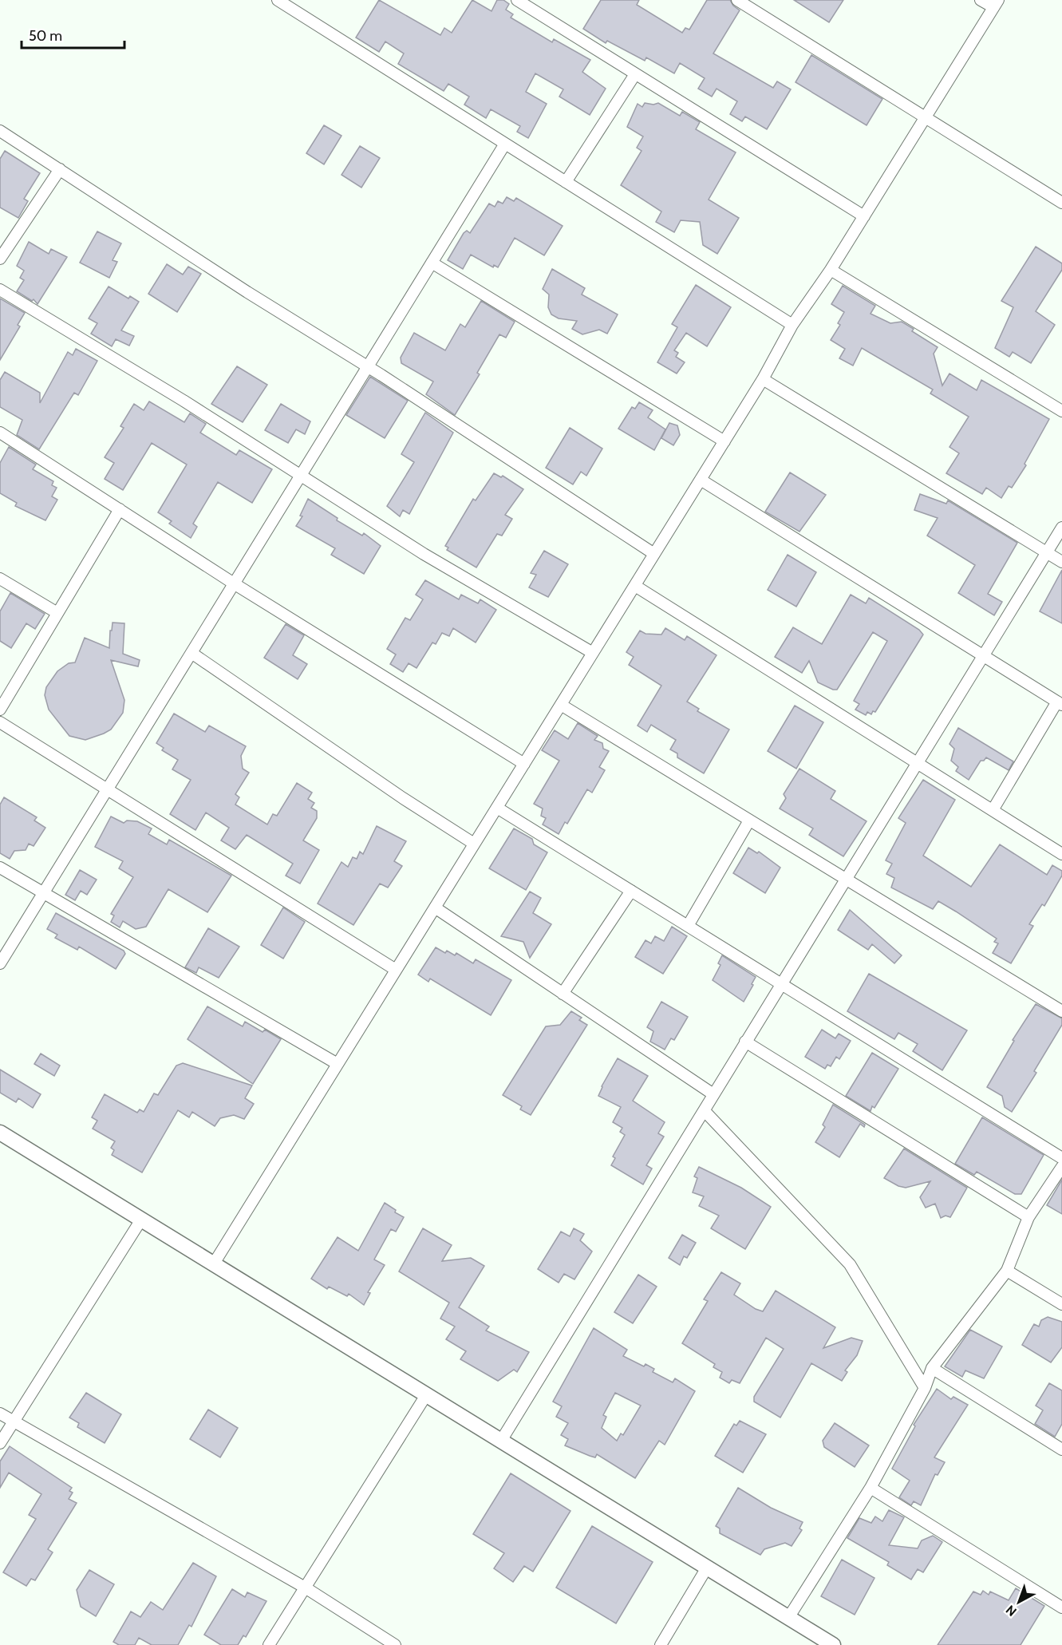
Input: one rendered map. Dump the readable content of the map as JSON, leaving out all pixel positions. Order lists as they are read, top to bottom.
{
  "scale_bar": "50 m",
  "north": "bottom left"
}
